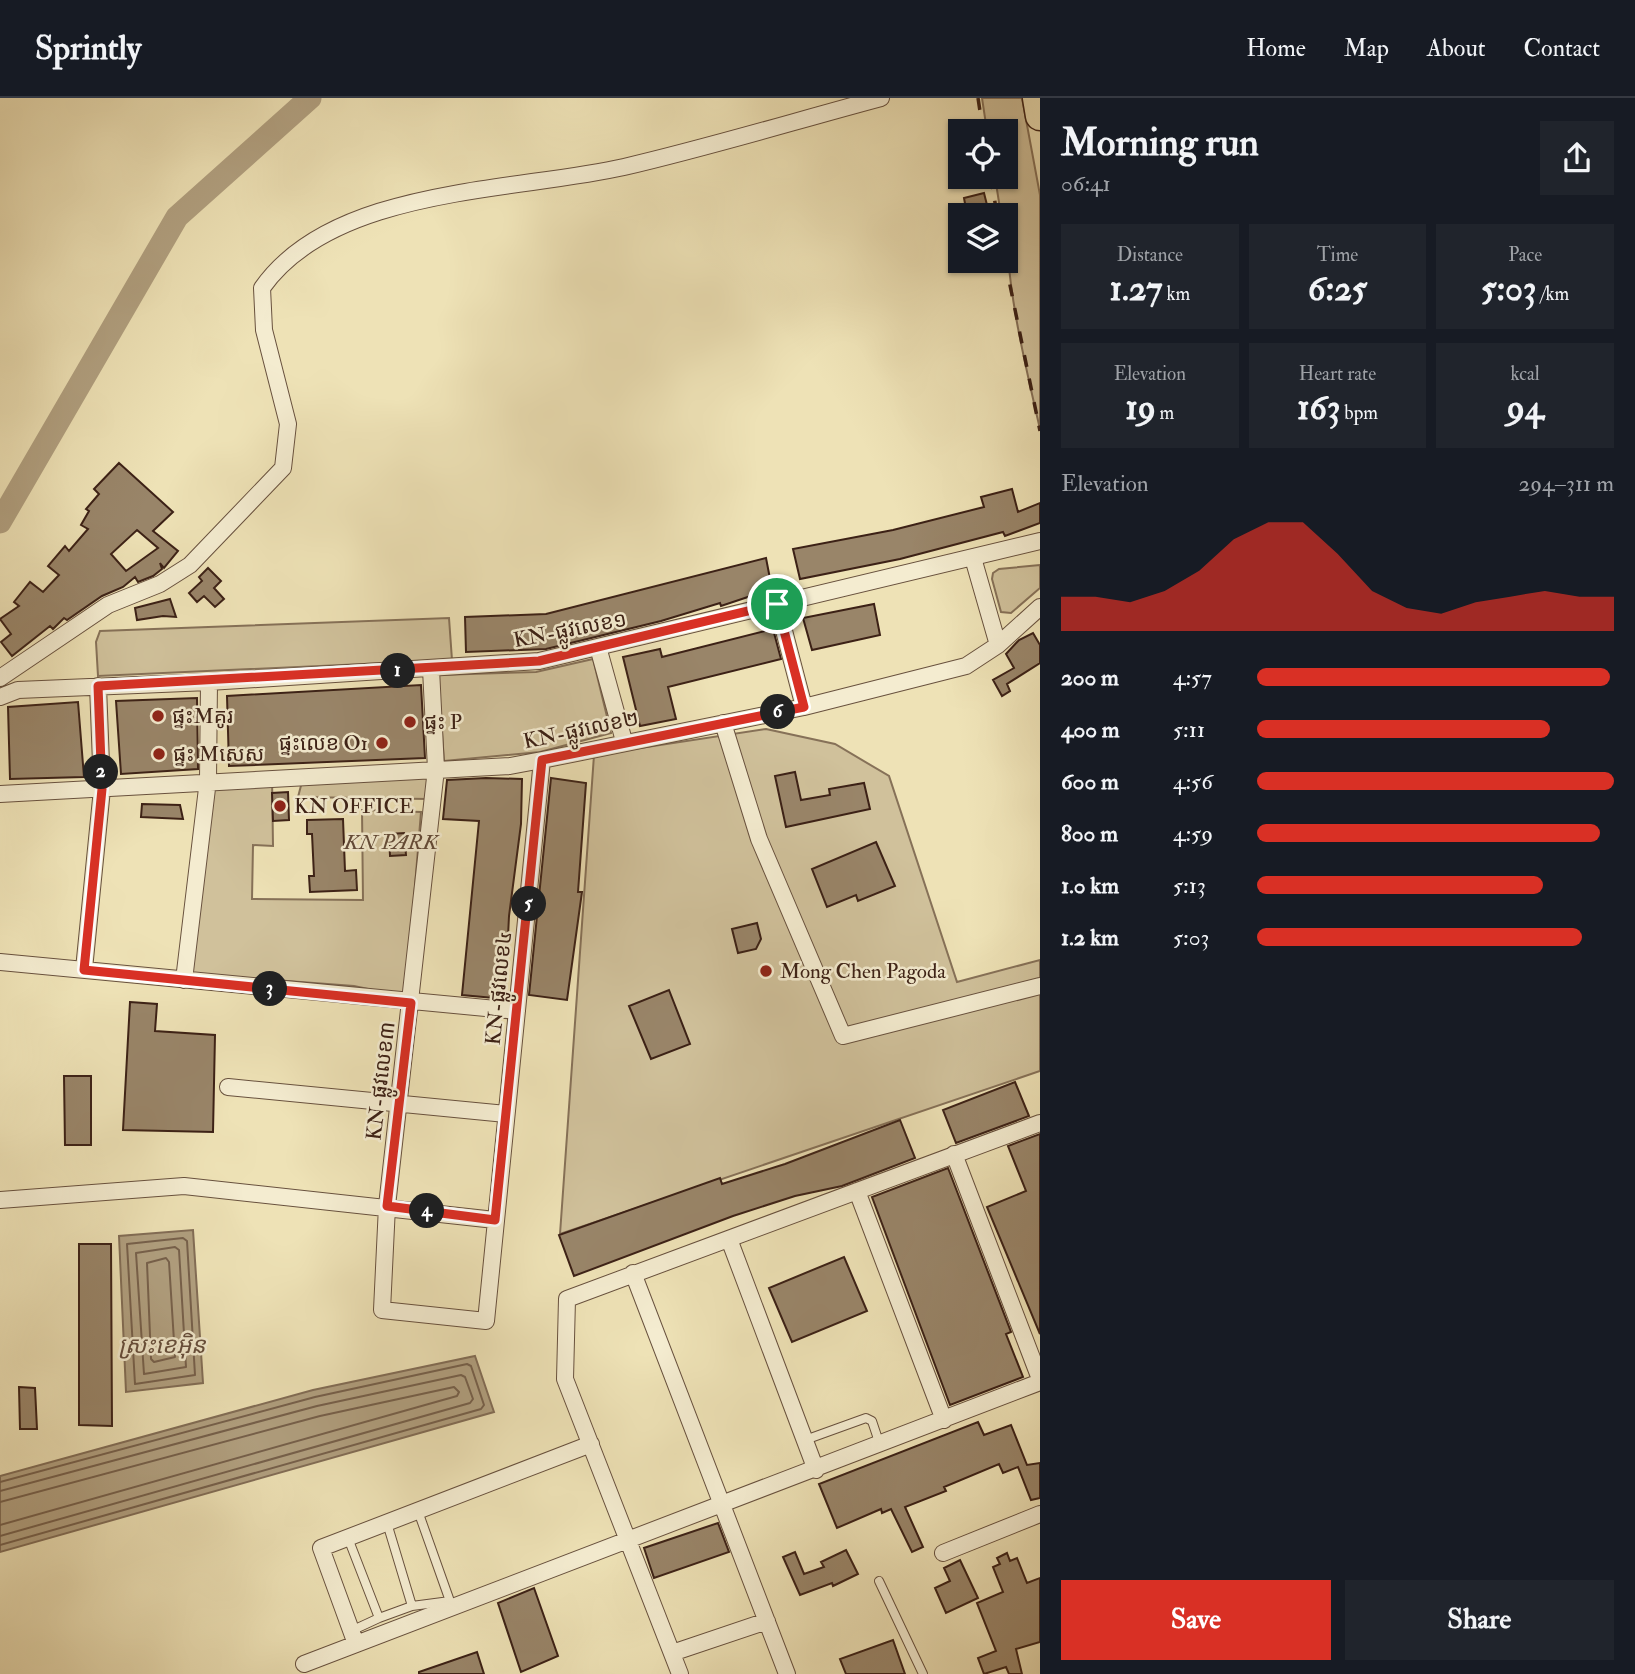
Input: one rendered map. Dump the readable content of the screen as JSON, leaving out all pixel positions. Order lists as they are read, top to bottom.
{
  "streets": {
    "street": [
      "KN-ផ្លូវលេខ១",
      "KN-ផ្លូវលេខ២",
      "KN-ផ្លូវលេខ៤",
      "KN-ផ្លូវលេខ៣"
    ]
  },
  "crossings": [
    ["KN-ផ្លូវលេខ១", "KN-ផ្លូវលេខ៣"],
    ["KN-ផ្លូវលេខ២", "KN-ផ្លូវលេខ៤"],
    ["KN-ផ្លូវលេខ២", "KN-ផ្លូវលេខ៣"],
    ["KN-ផ្លូវលេខ៤", "KN-ផ្លូវលេខ៣"]
  ],
  "water": ["ស្រះខេអ៊ិន"],
  "parks": ["KN PARK"],
  "places": [
    "ផ្ទះMគូរ",
    "ផ្ទះ P",
    "ផ្ទះលេខ O1",
    "ផ្ទះ Mសេស",
    "KN OFFICE",
    "Mong Chen Pagoda"
  ],
  "page": {
    "header": "Sprintly",
    "nav": [
      "Home",
      "Map",
      "About",
      "Contact"
    ],
    "heading": ["Morning run", "06:41"],
    "stats": [
      ["Distance", "1.27 km"],
      ["Time", "6:25"],
      ["Pace", "5:03 /km"],
      ["Elevation", "19 m"],
      ["Heart rate", "163 bpm"],
      ["kcal", "94"]
    ],
    "chart": ["Elevation", "294–311 m"],
    "list": [
      {
        "name": "200 m",
        "note": "4:57"
      },
      {
        "name": "400 m",
        "note": "5:11"
      },
      {
        "name": "600 m",
        "note": "4:56"
      },
      {
        "name": "800 m",
        "note": "4:59"
      },
      {
        "name": "1.0 km",
        "note": "5:13"
      },
      {
        "name": "1.2 km",
        "note": "5:03"
      }
    ],
    "pins": [
      "1",
      "6",
      "2",
      "5",
      "3",
      "4"
    ],
    "buttons": ["Save", "Share"]
  }
}
